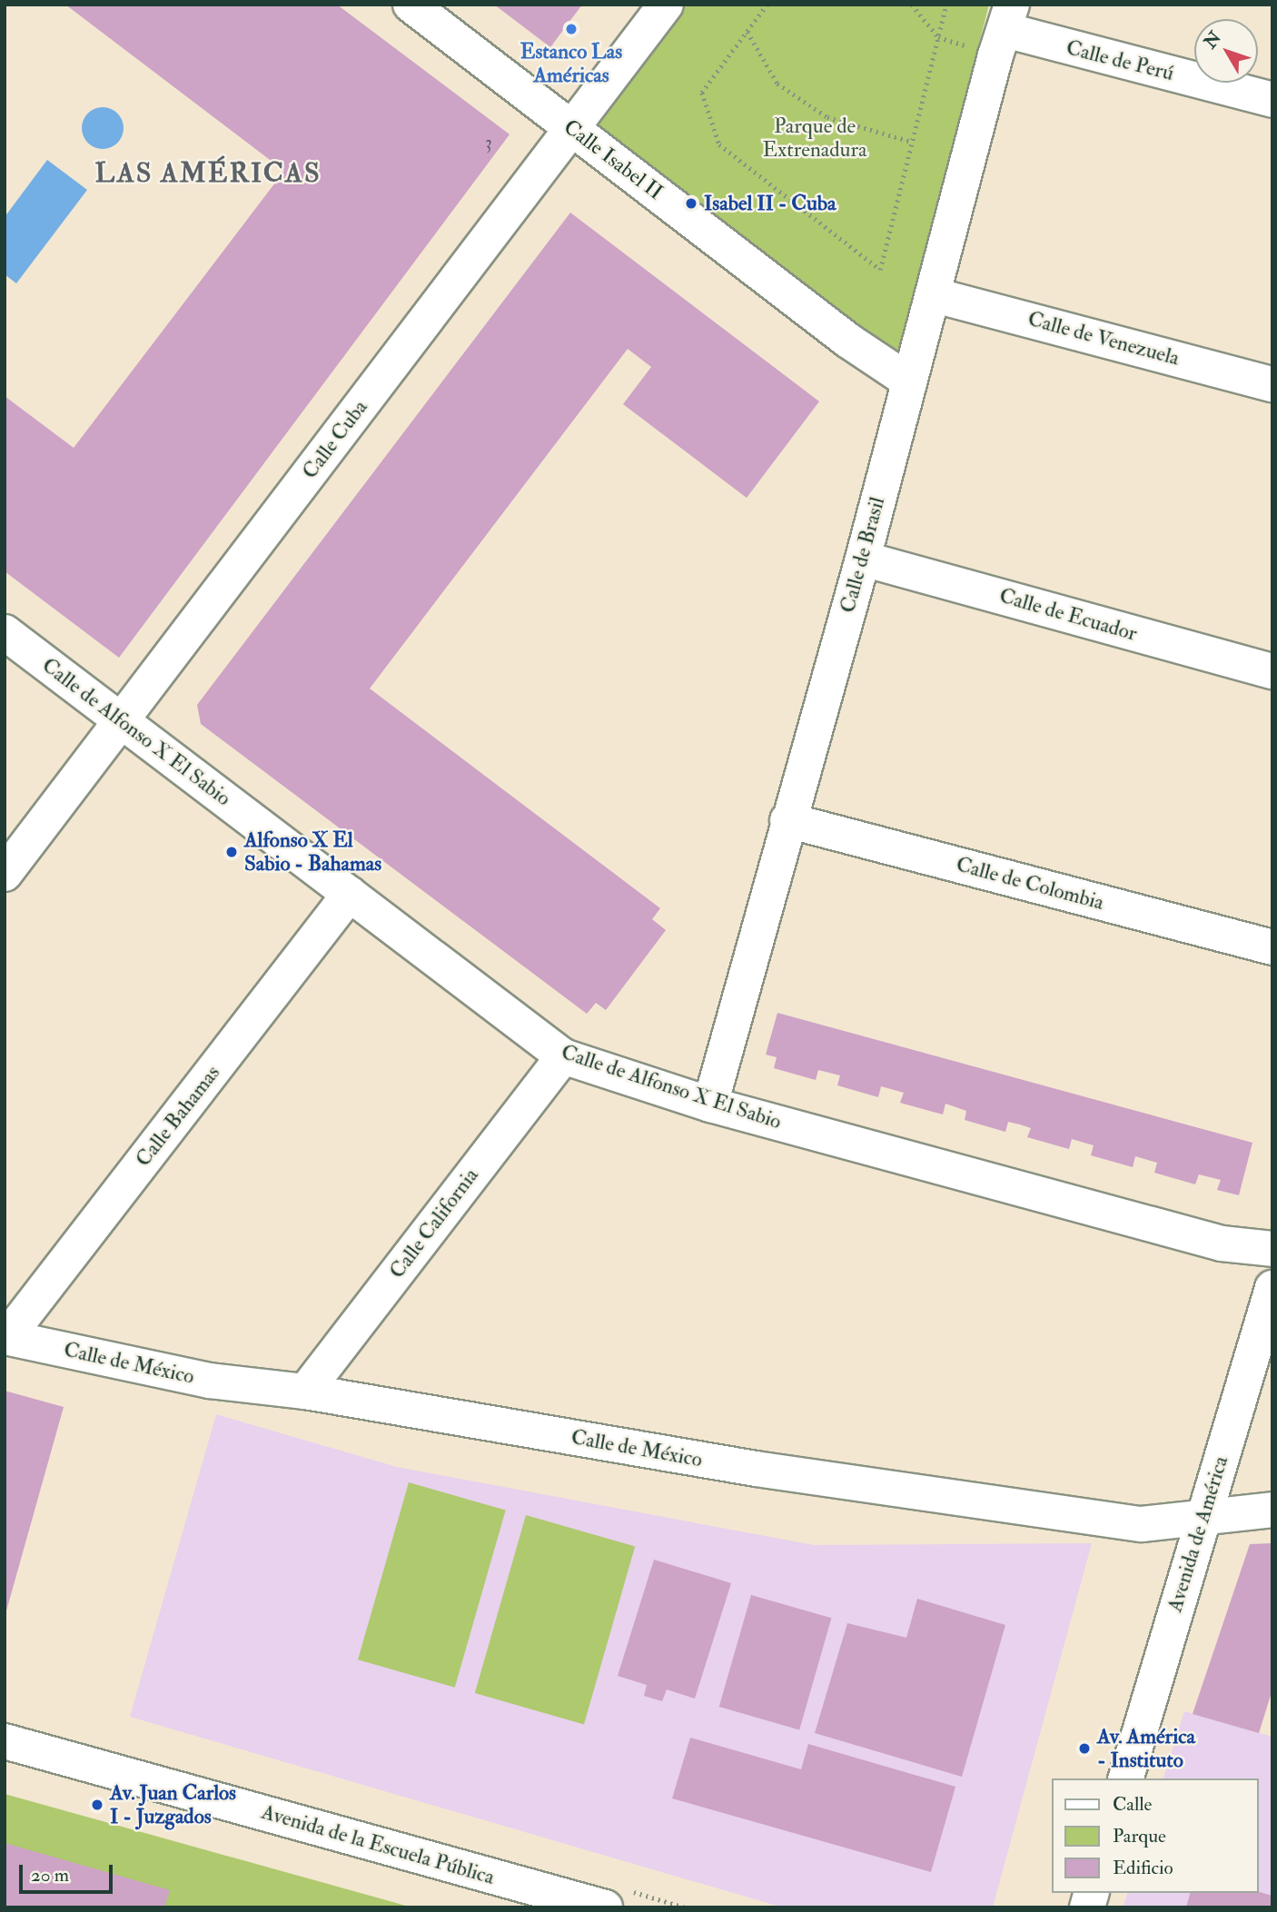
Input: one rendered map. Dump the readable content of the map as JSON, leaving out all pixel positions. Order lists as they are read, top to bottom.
{
  "streets": {
    "street": [
      "Calle de Perú",
      "Calle Isabel II",
      "Calle de Venezuela",
      "Calle Cuba",
      "Calle de Brasil",
      "Calle de Ecuador",
      "Calle de Alfonso X El Sabio",
      "Calle de Colombia",
      "Calle Bahamas",
      "Calle California",
      "Calle de México",
      "Avenida de América",
      "Avenida de la Escuela Pública"
    ]
  },
  "crossings": [
    ["Calle de Perú", "Calle de Brasil"],
    ["Calle Isabel II", "Calle Cuba"],
    ["Calle Isabel II", "Calle de Brasil"],
    ["Calle de Venezuela", "Calle de Brasil"],
    ["Calle Cuba", "Calle de Alfonso X El Sabio"],
    ["Calle de Brasil", "Calle de Ecuador"],
    ["Calle de Brasil", "Calle de Alfonso X El Sabio"],
    ["Calle de Brasil", "Calle de Colombia"],
    ["Calle de Alfonso X El Sabio", "Calle Bahamas"],
    ["Calle de Alfonso X El Sabio", "Calle California"],
    ["Calle Bahamas", "Calle de México"],
    ["Calle California", "Calle de México"],
    ["Calle de México", "Avenida de América"]
  ],
  "districts": ["LAS AMÉRICAS"],
  "parks": ["Parque de Extrenadura"],
  "places": [
    "Estanco Las Américas",
    "Isabel II - Cuba",
    "Alfonso X El Sabio - Bahamas",
    "Av. América - Instituto",
    "Av. Juan Carlos I - Juzgados"
  ],
  "house_numbers": ["3"],
  "legend": ["Calle", "Parque", "Edificio"],
  "scale_bar": "20 m",
  "north": "top left"
}
